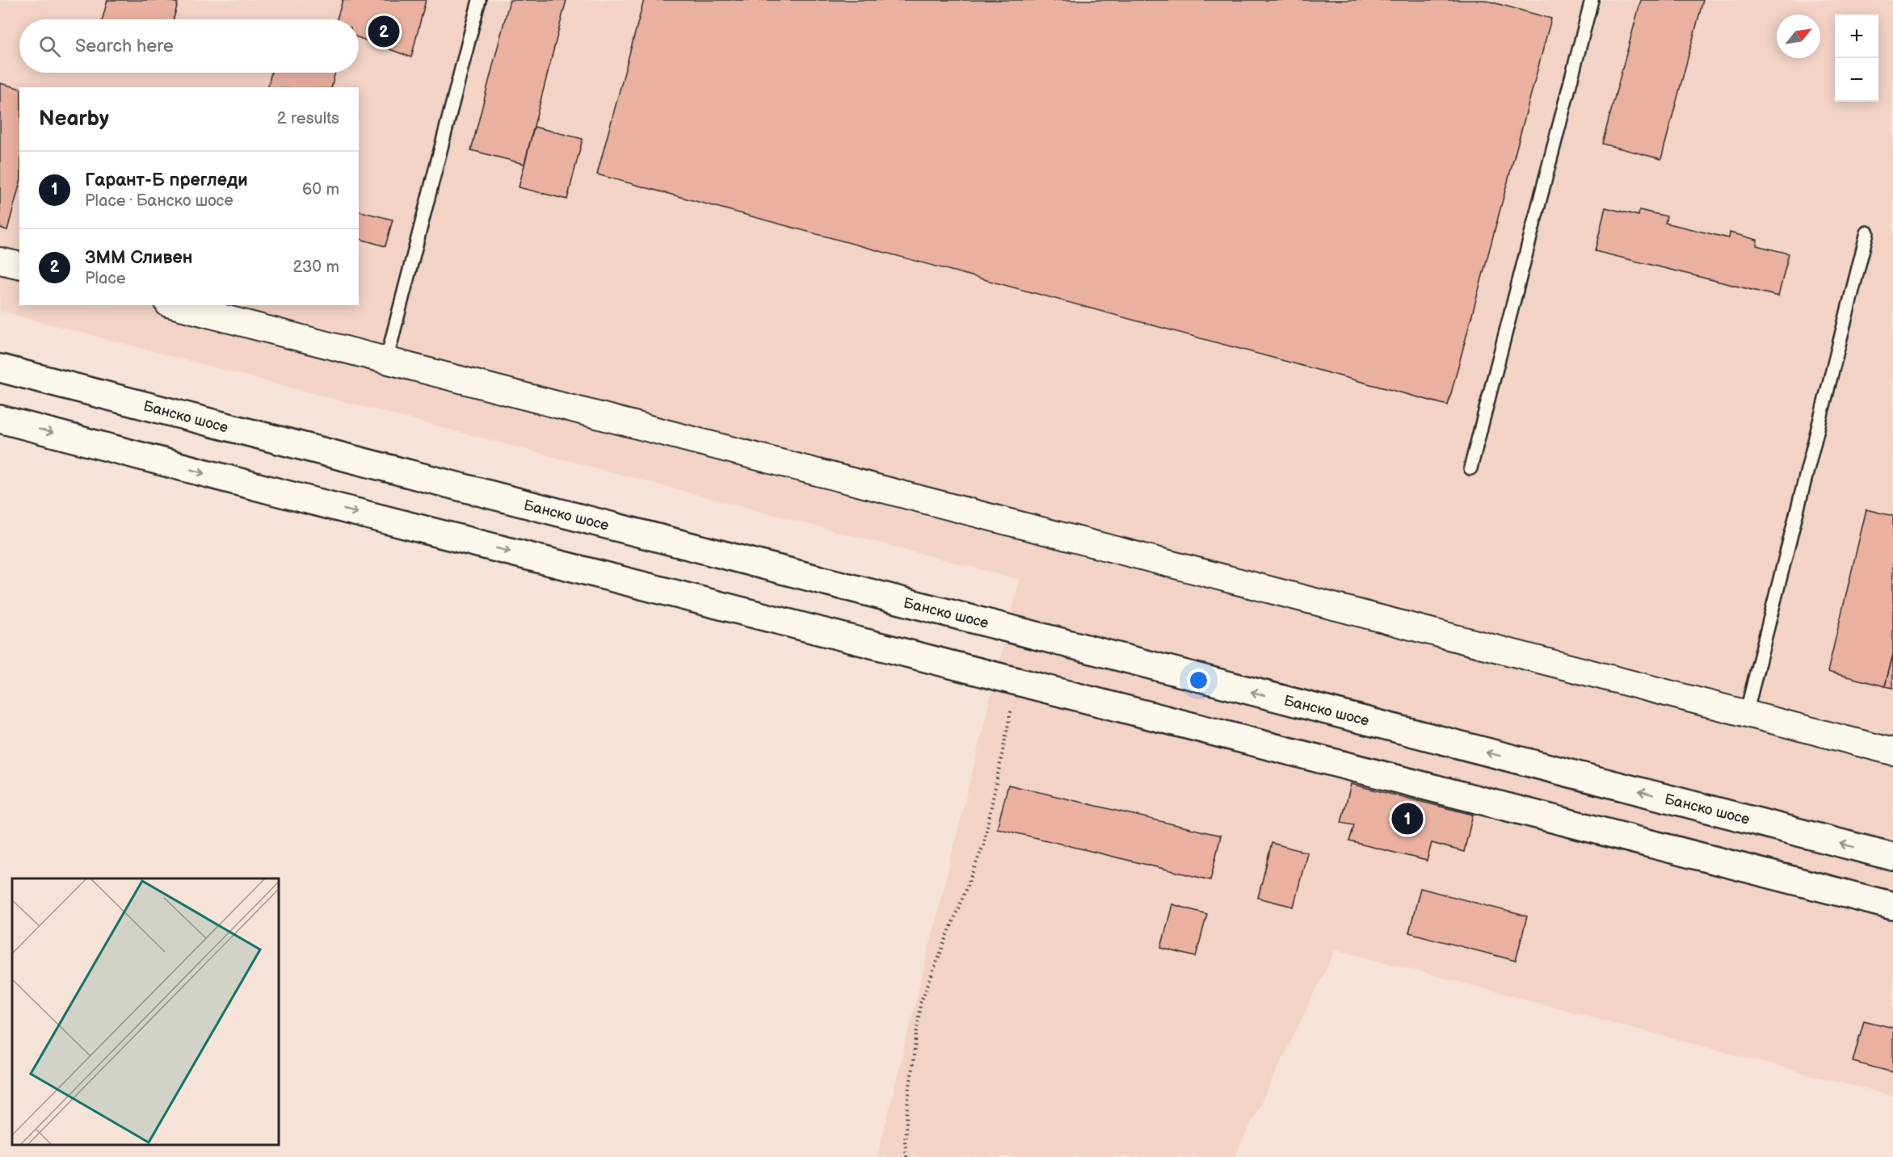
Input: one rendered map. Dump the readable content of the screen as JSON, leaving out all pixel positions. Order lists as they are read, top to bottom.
{
  "streets": {
    "main road": ["Банско шосе"]
  },
  "north": "top right",
  "page": {
    "pins": ["2", "1"],
    "map_buttons": ["+", "−"],
    "search": "Search here",
    "heading": ["Nearby", "2 results"],
    "list": [
      {
        "mark": "1",
        "name": "Гарант-Б прегледи",
        "note": "Place · Банско шосе",
        "value": "60 m"
      },
      {
        "mark": "2",
        "name": "ЗММ Сливен",
        "note": "Place",
        "value": "230 m"
      }
    ]
  }
}
